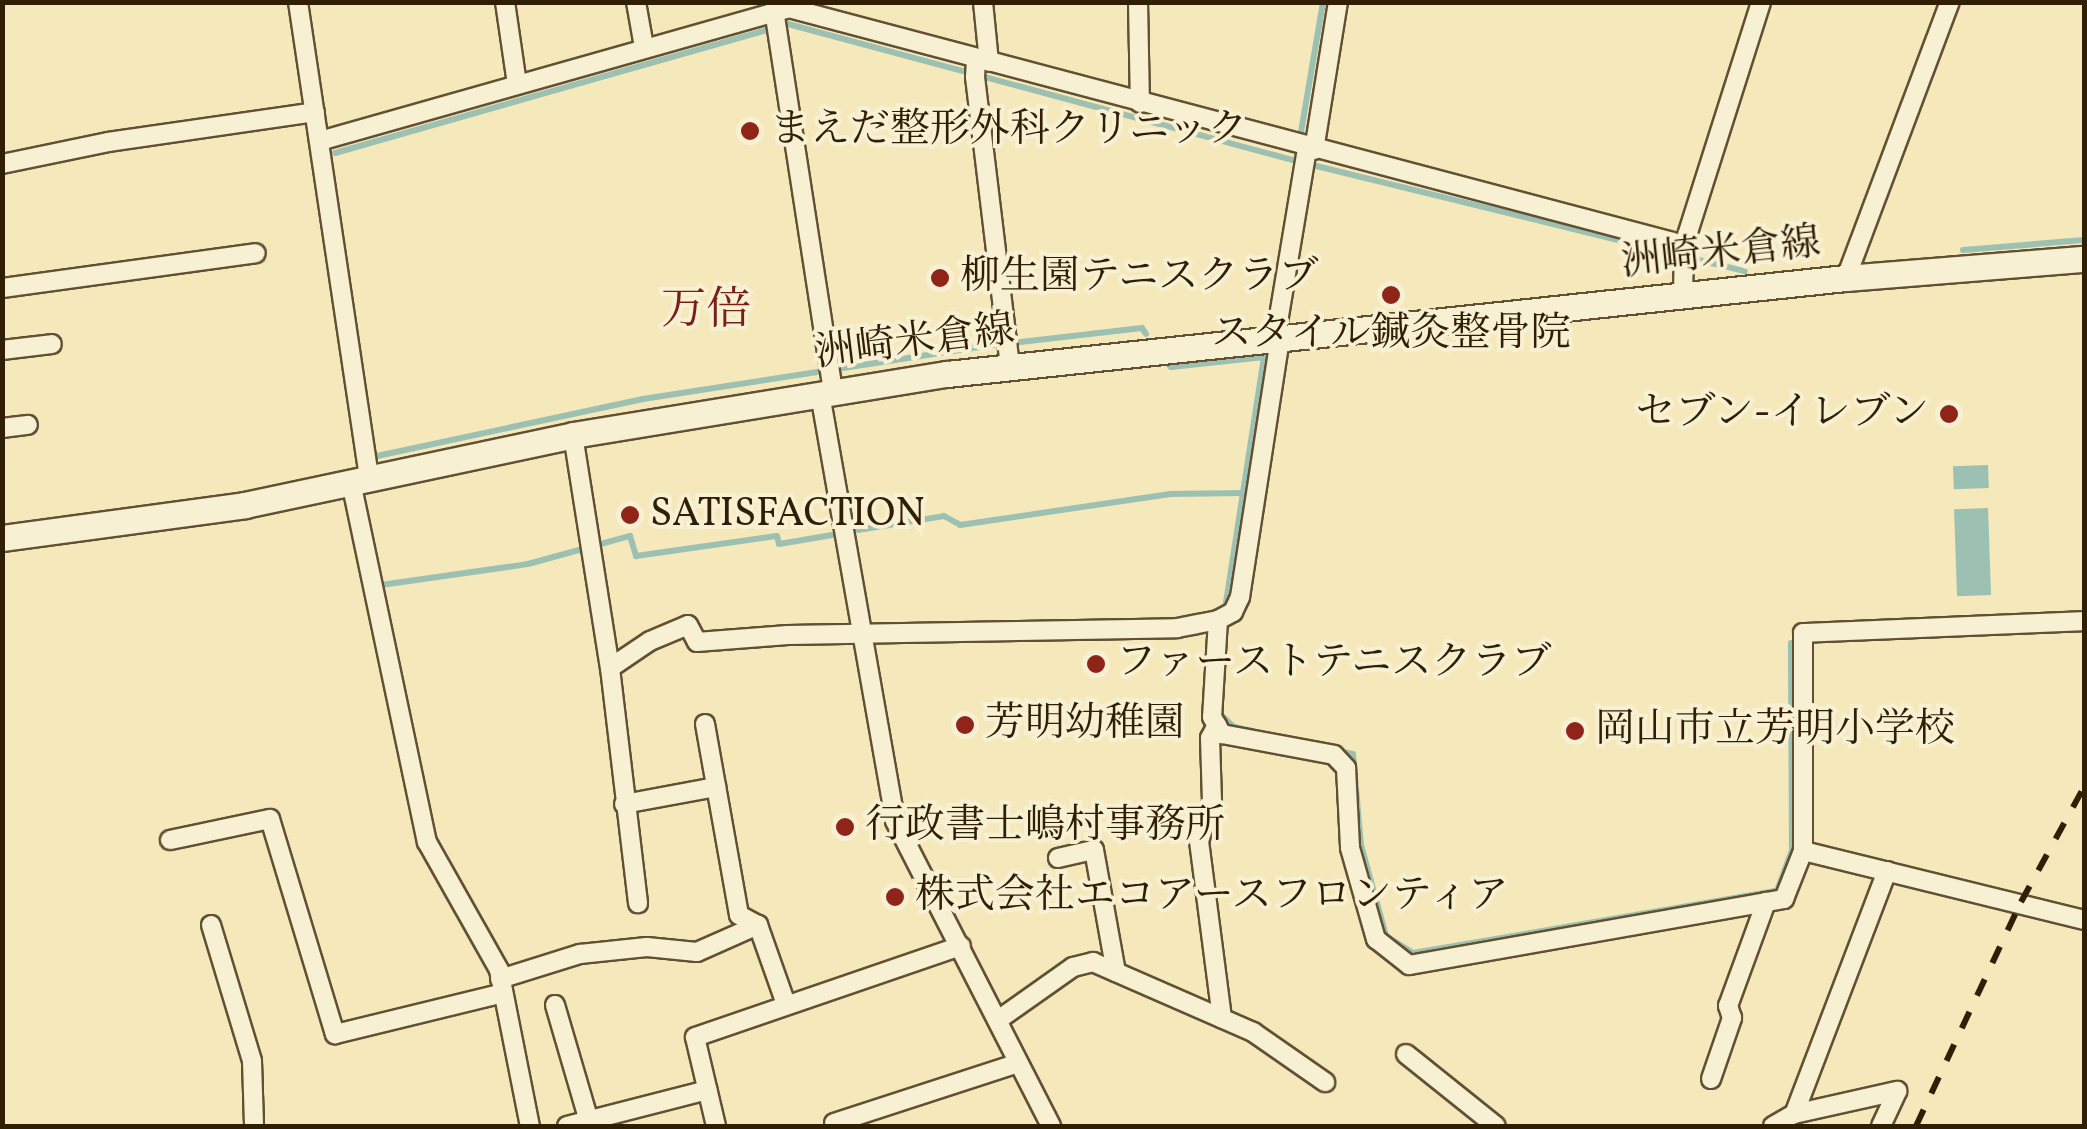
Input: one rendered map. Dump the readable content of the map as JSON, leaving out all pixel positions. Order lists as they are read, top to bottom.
{
  "streets": {
    "main road": ["洲崎米倉線"]
  },
  "districts": ["万倍"],
  "places": [
    "まえだ整形外科クリニック",
    "柳生園テニスクラブ",
    "スタイル鍼灸整骨院",
    "セブン-イレブン",
    "SATISFACTION",
    "ファーストテニスクラブ",
    "芳明幼稚園",
    "岡山市立芳明小学校",
    "行政書士嶋村事務所",
    "株式会社エコアースフロンティア"
  ]
}
